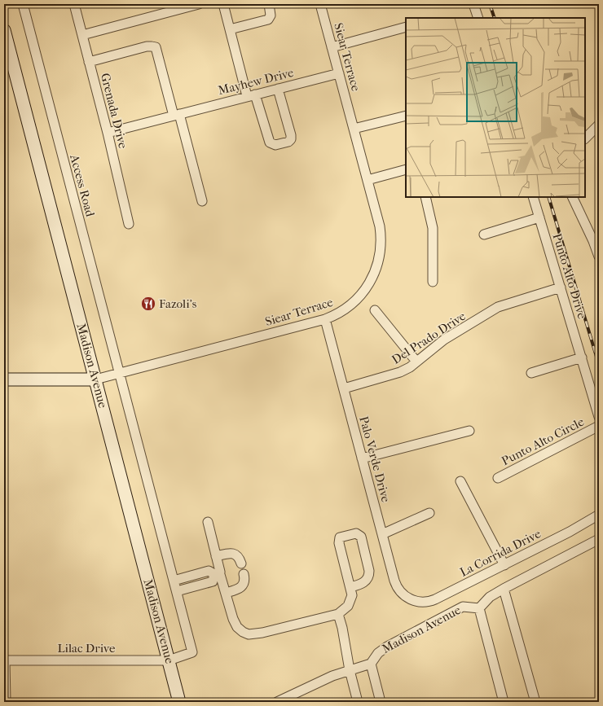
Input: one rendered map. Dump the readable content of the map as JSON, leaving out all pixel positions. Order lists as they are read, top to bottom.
{
  "streets": {
    "main road": ["Madison Avenue"],
    "street": [
      "Siear Terrace",
      "Mayhew Drive",
      "Grenada Drive",
      "Access Road",
      "Punto Alto Drive",
      "Del Prado Drive",
      "Punto Alto Circle",
      "Palo Verde Drive",
      "La Corrida Drive",
      "Lilac Drive"
    ]
  },
  "crossings": [
    ["Siear Terrace", "Mayhew Drive"],
    ["Siear Terrace", "Access Road"],
    ["Siear Terrace", "Madison Avenue"],
    ["Siear Terrace", "Palo Verde Drive"],
    ["Mayhew Drive", "Grenada Drive"],
    ["Access Road", "Lilac Drive"],
    ["Punto Alto Drive", "Del Prado Drive"],
    ["Del Prado Drive", "Palo Verde Drive"],
    ["Madison Avenue", "Lilac Drive"],
    ["Palo Verde Drive", "La Corrida Drive"]
  ],
  "places": {
    "restaurant": ["Fazoli's"]
  }
}
